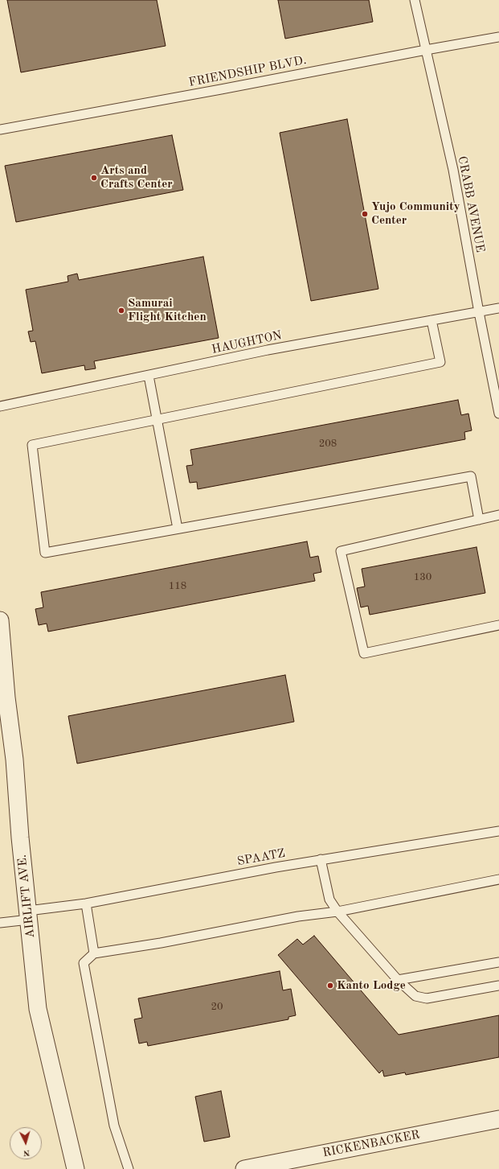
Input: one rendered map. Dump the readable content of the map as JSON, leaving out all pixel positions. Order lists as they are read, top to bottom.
{
  "streets": {
    "street": ["AIRLIFT AVE.", "RICKENBACKER"],
    "lane": [
      "FRIENDSHIP BLVD.",
      "CRABB AVENUE",
      "HAUGHTON",
      "SPAATZ"
    ]
  },
  "crossings": [
    ["FRIENDSHIP BLVD.", "CRABB AVENUE"],
    ["CRABB AVENUE", "HAUGHTON"],
    ["SPAATZ", "AIRLIFT AVE."]
  ],
  "places": [
    "Arts and Crafts Center",
    "Yujo Community Center",
    "Samurai Flight Kitchen",
    "Kanto Lodge"
  ],
  "house_numbers": [
    "208",
    "130",
    "118",
    "20"
  ],
  "north": "bottom"
}
